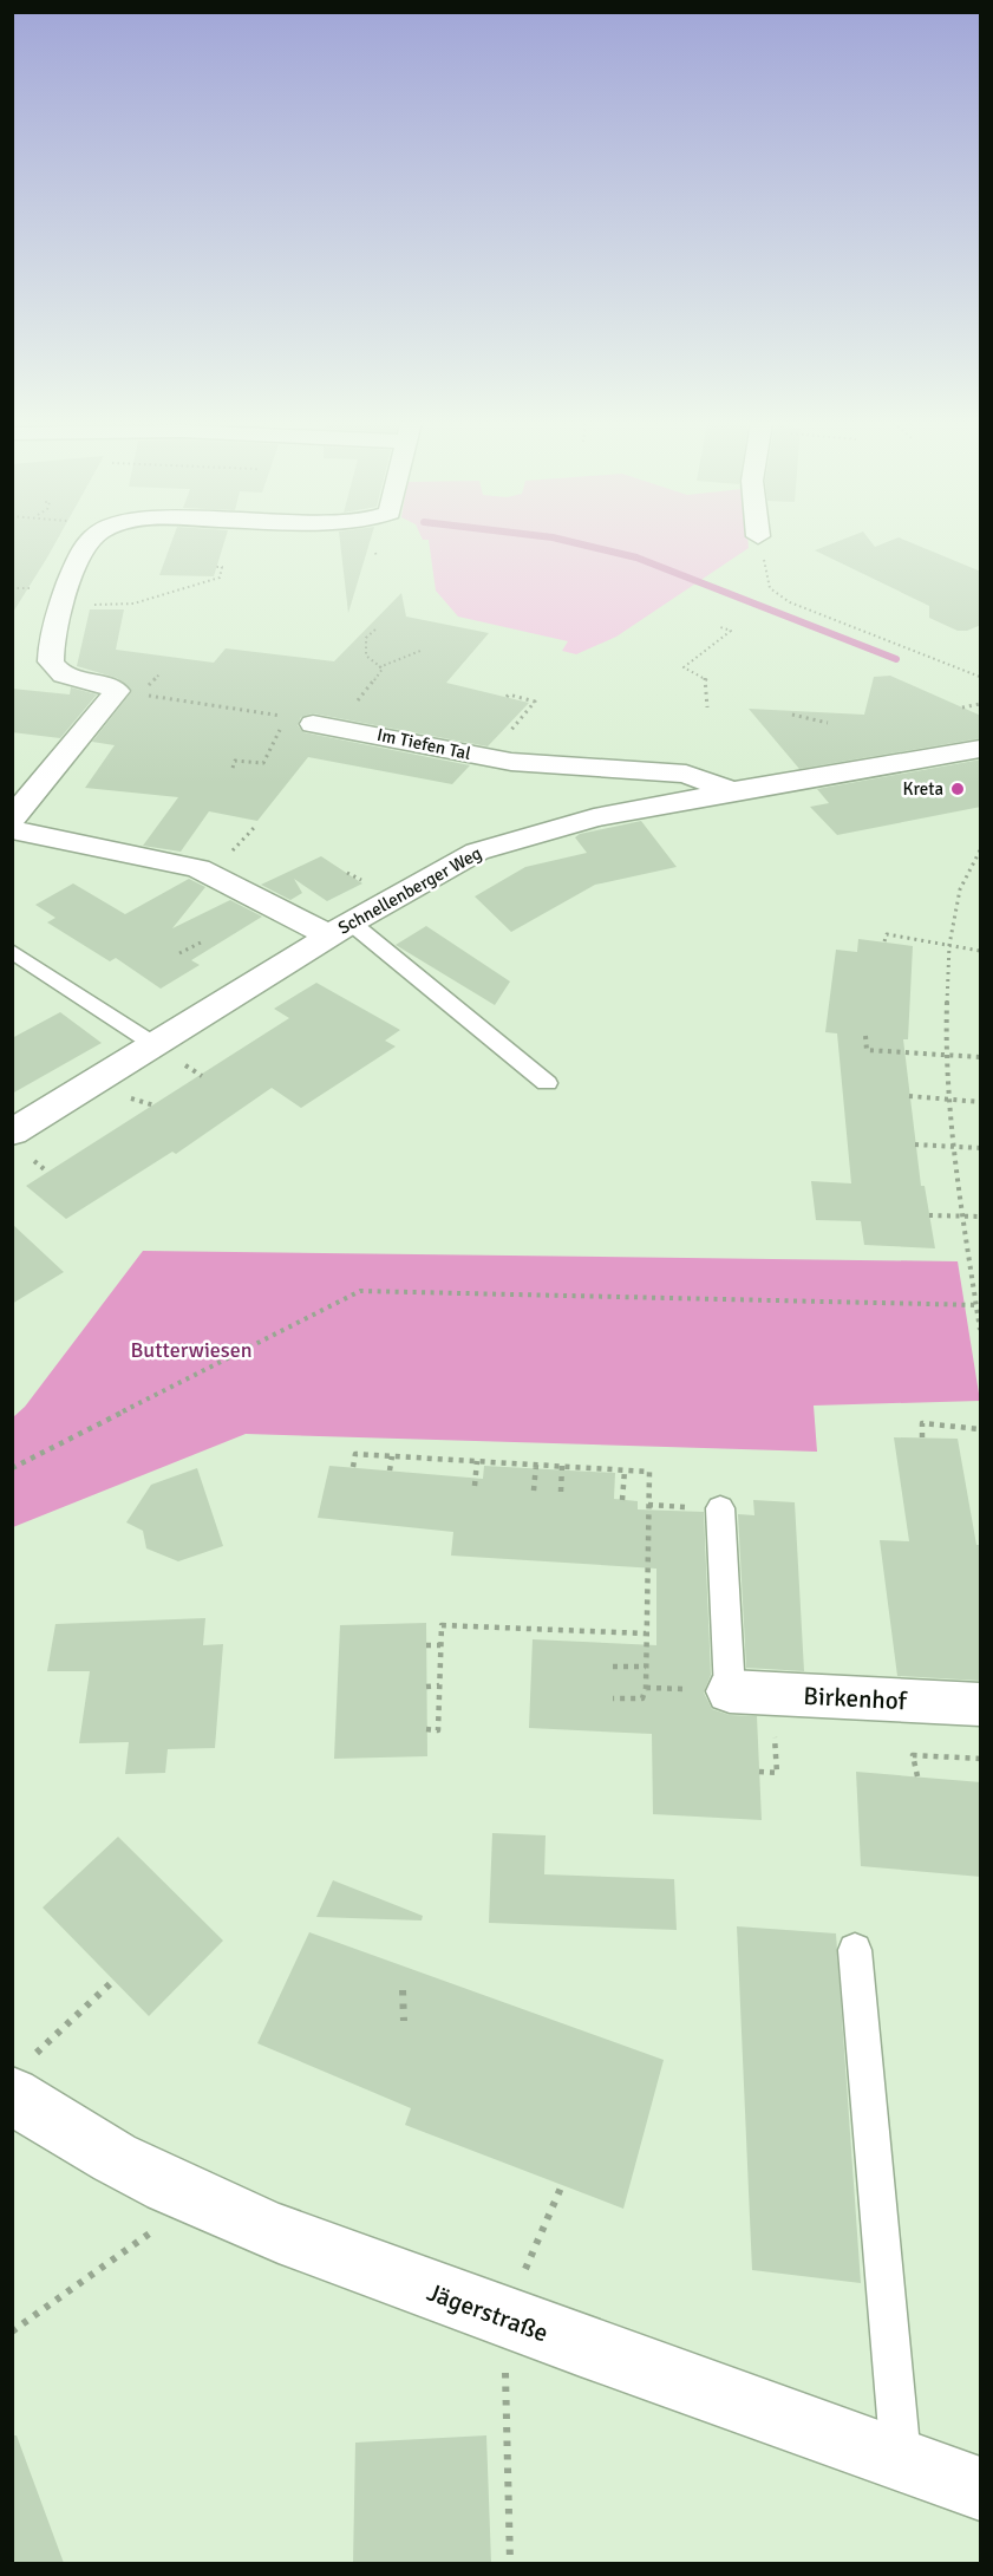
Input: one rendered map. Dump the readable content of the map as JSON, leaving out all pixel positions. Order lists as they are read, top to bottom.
{
  "streets": {
    "street": [
      "Im Tiefen Tal",
      "Schnellenberger Weg",
      "Birkenhof",
      "Jägerstraße"
    ]
  },
  "crossings": [
    ["Im Tiefen Tal", "Schnellenberger Weg"]
  ],
  "parks": ["Butterwiesen"],
  "places": ["Kreta"]
}
